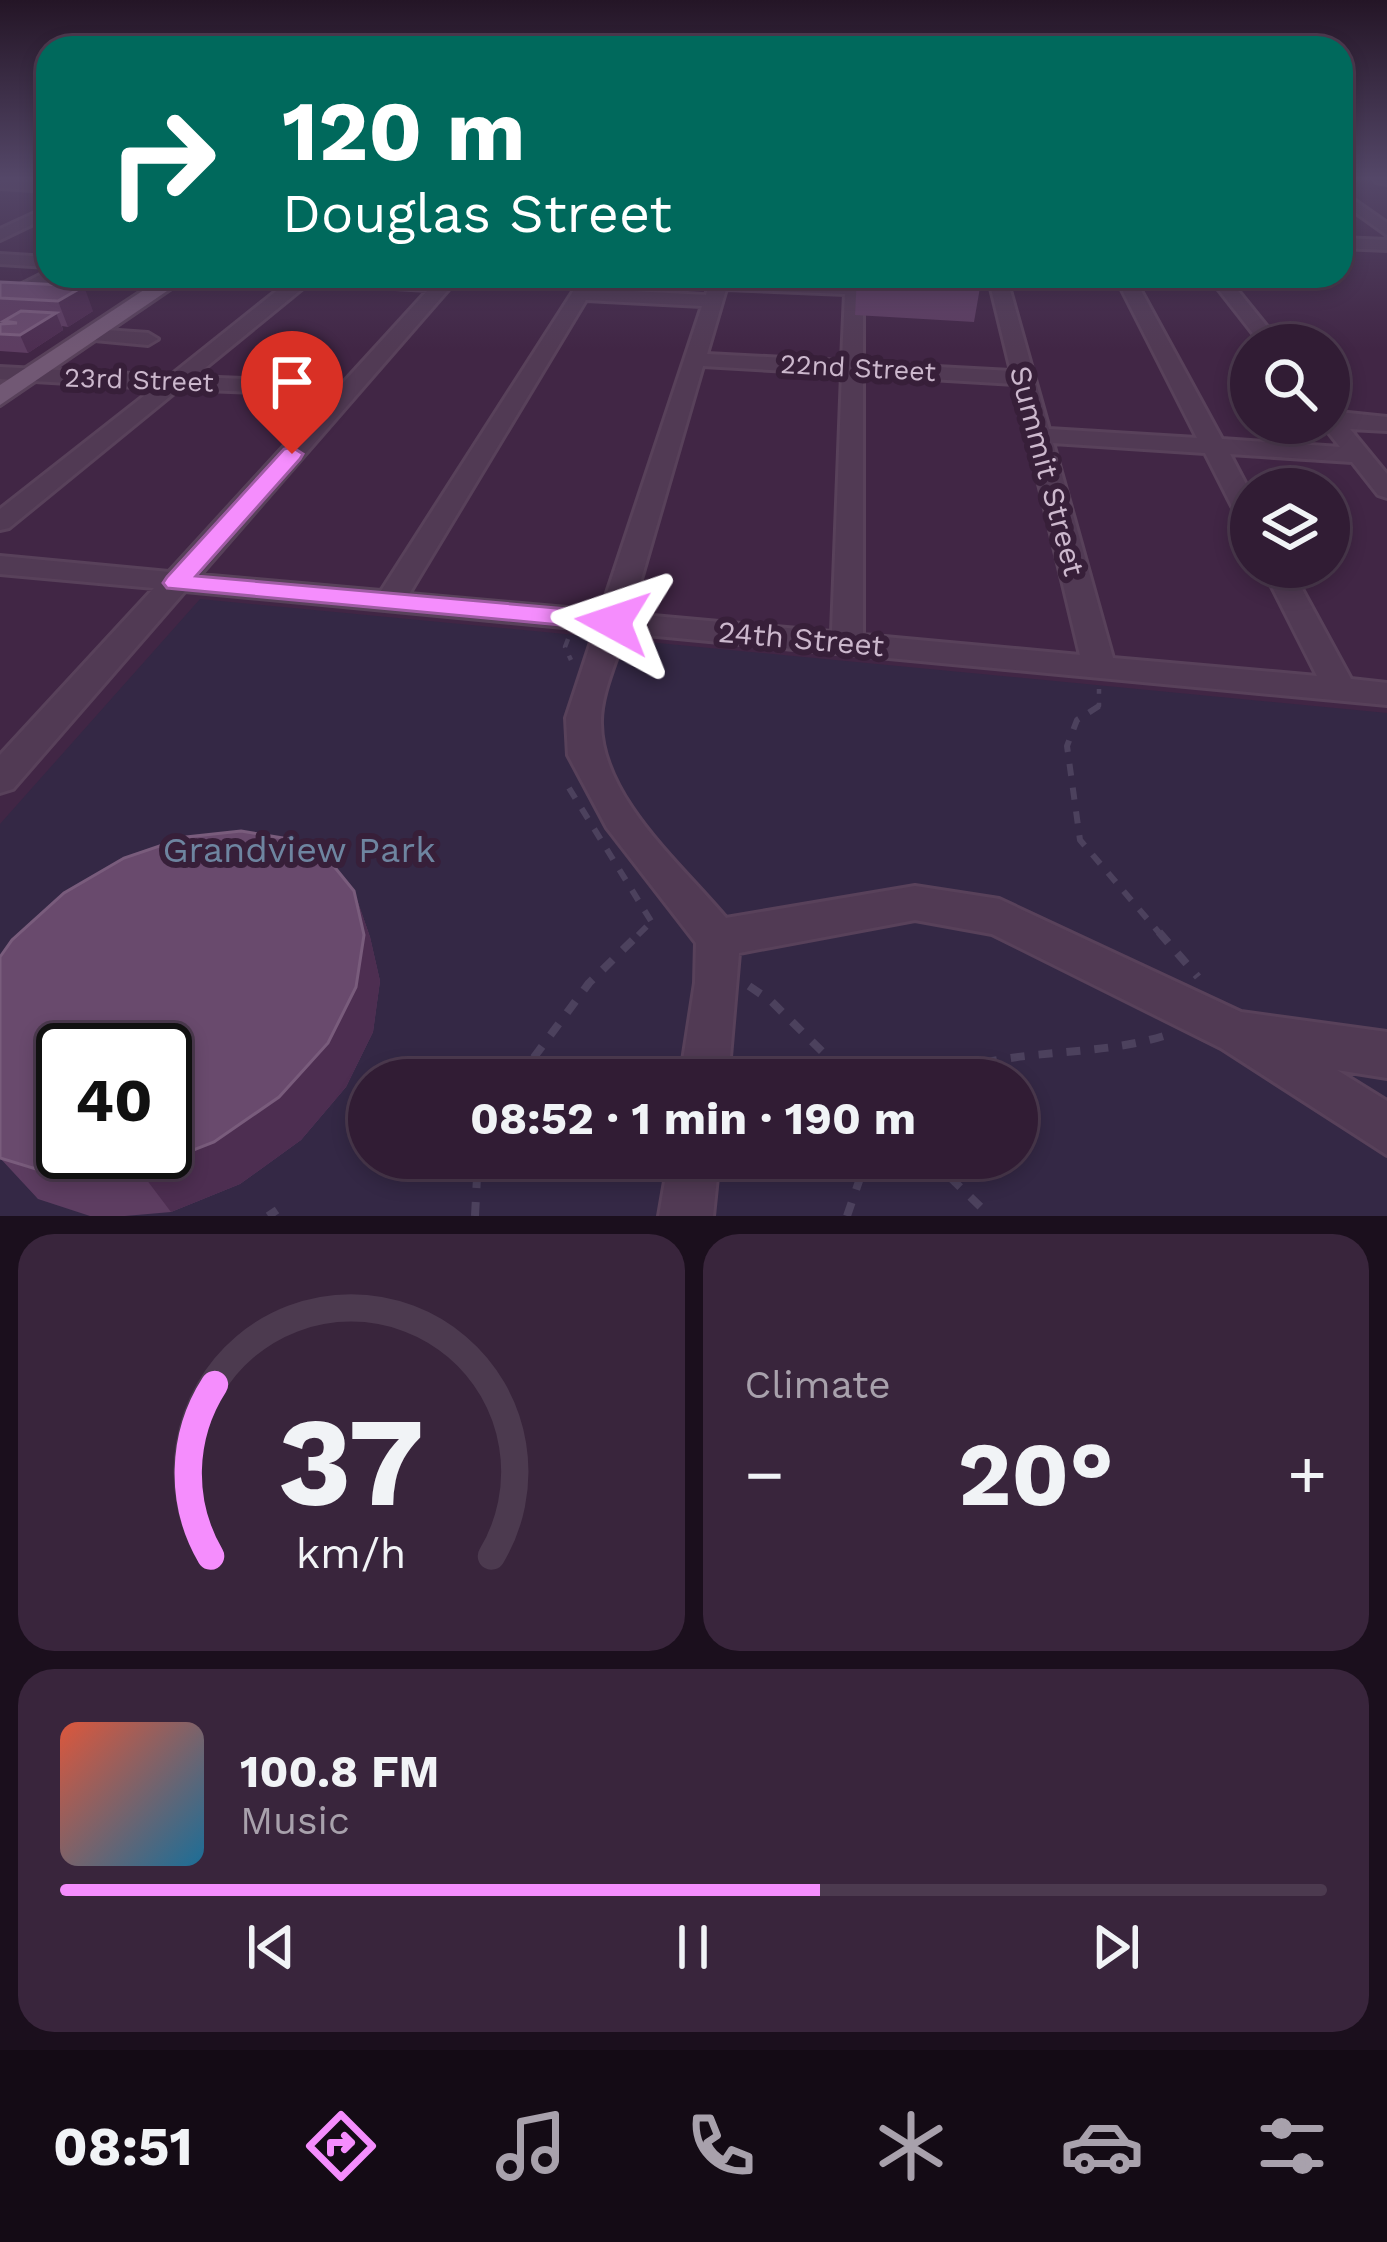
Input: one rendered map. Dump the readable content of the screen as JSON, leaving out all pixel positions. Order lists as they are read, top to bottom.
{
  "streets": {
    "street": [
      "22nd Street",
      "23rd Street",
      "Summit Street",
      "24th Street"
    ]
  },
  "crossings": [
    ["22nd Street", "Summit Street"],
    ["Summit Street", "24th Street"]
  ],
  "parks": ["Grandview Park"],
  "page": {
    "turn": ["120 m", "Douglas Street"],
    "limit": "40",
    "trip": "08:52 · 1 min · 190 m",
    "tile": "Climate",
    "heat": ["−", "20°", "+"],
    "song": ["100.8 FM", "Music"],
    "tabs": "08:51",
    "gauge": ["37", "km/h"]
  }
}
